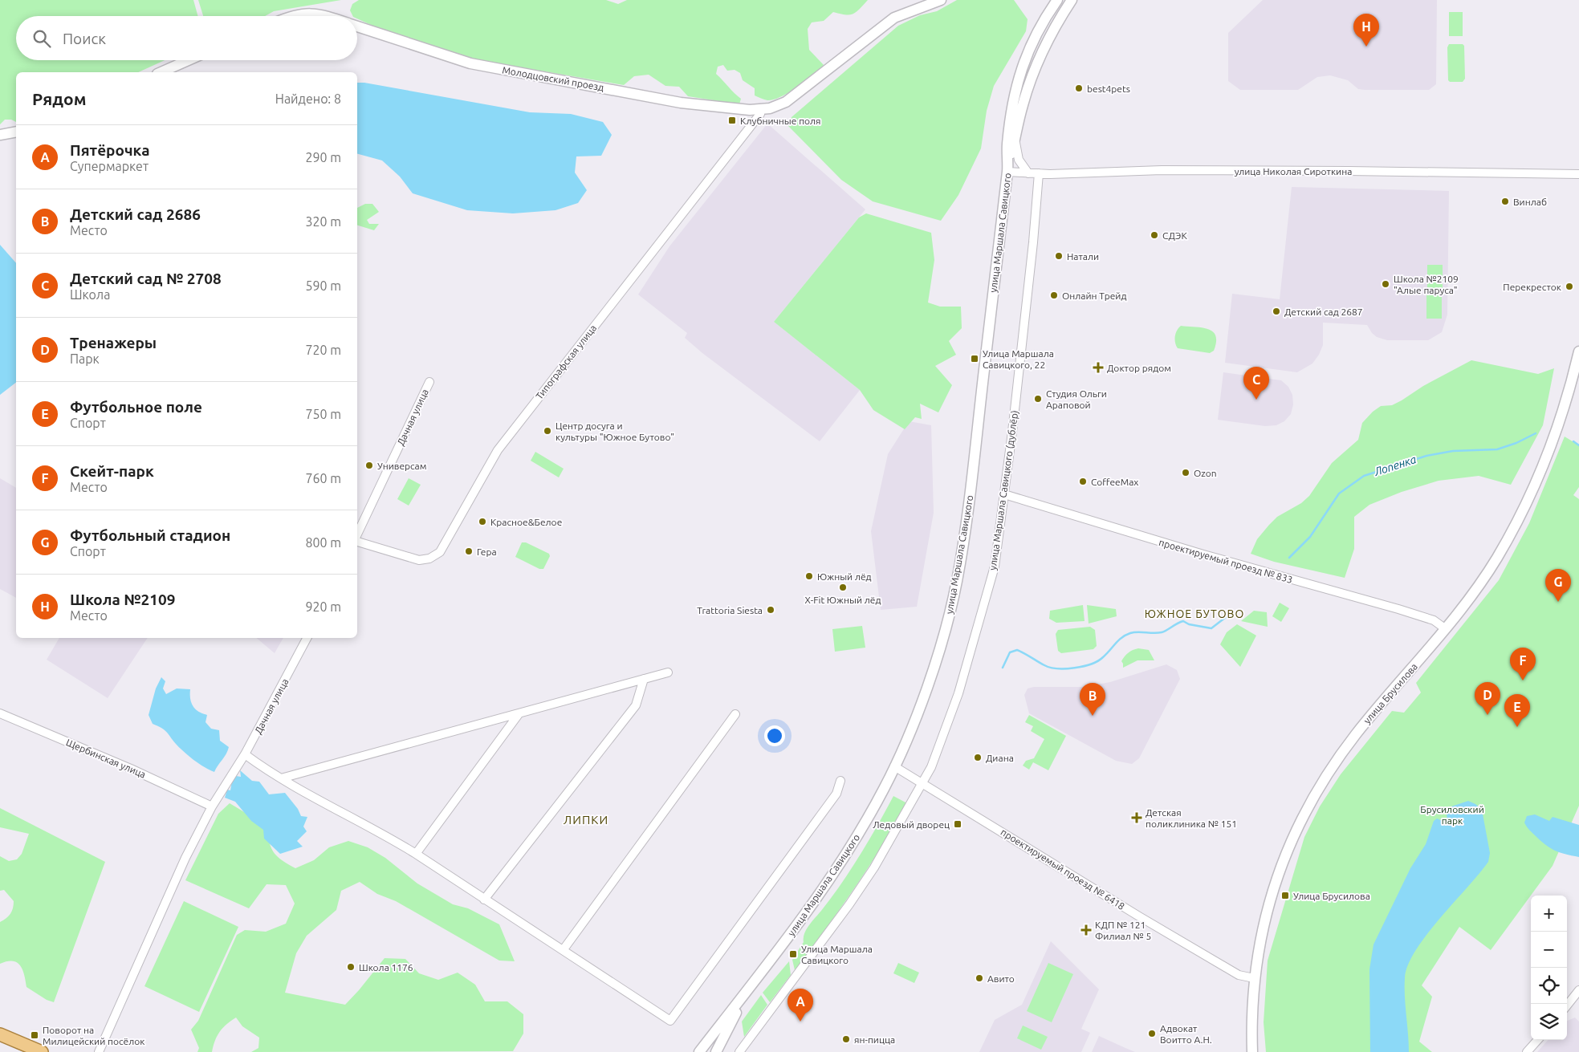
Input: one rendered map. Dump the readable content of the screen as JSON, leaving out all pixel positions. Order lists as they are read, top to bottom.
{
  "streets": {
    "street": [
      "Молодцовский проезд",
      "улица Николая Сироткина",
      "улица Маршала Савицкого",
      "Типографская улица",
      "Дачная улица",
      "улица Маршала Савицкого (дублёр)",
      "проектируемый проезд № 833",
      "улица Брусилова",
      "Щербинская улица",
      "проектируемый проезд № 6418"
    ]
  },
  "crossings": [
    ["Молодцовский проезд", "Типографская улица"],
    ["улица Николая Сироткина", "улица Маршала Савицкого"],
    ["улица Николая Сироткина", "улица Маршала Савицкого (дублёр)"],
    ["улица Маршала Савицкого", "проектируемый проезд № 6418"],
    ["Дачная улица", "Щербинская улица"],
    ["улица Маршала Савицкого (дублёр)", "проектируемый проезд № 833"],
    ["улица Маршала Савицкого (дублёр)", "проектируемый проезд № 6418"],
    ["проектируемый проезд № 833", "улица Брусилова"],
    ["улица Брусилова", "проектируемый проезд № 6418"]
  ],
  "districts": ["ЮЖНОЕ БУТОВО", "ЛИПКИ"],
  "water": ["Лопенка"],
  "parks": ["Брусиловский парк"],
  "places": {
    "other": [
      "best4pets",
      "Винлаб",
      "СДЭК",
      "Натали",
      "Школа №2109 \"Алые паруса\"",
      "Перекресток",
      "Онлайн Трейд",
      "Детский сад 2687",
      "Студия Ольги Араповой",
      "Центр досуга и культуры \"Южное Бутово\"",
      "Универсам",
      "Ozon",
      "CoffeeMax",
      "Красное&Белое",
      "Гера",
      "Южный лёд",
      "X-Fit Южный лёд",
      "Trattoria Siesta",
      "Диана",
      "Школа 1176",
      "Авито",
      "Адвокат Воитто А.Н.",
      "ян-пицца"
    ],
    "transit": [
      "Клубничные поля",
      "Улица Маршала Савицкого, 22",
      "Ледовый дворец",
      "Улица Брусилова",
      "Улица Маршала Савицкого",
      "Поворот на Милицейский посёлок"
    ],
    "health": ["Доктор рядом", "Детская поликлиника № 151", "КДП № 121 Филиал № 5"]
  },
  "page": {
    "pins": [
      "H",
      "C",
      "G",
      "F",
      "D",
      "B",
      "E",
      "A"
    ],
    "search": "Поиск",
    "heading": ["Рядом", "Найдено: 8"],
    "list": [
      {
        "mark": "A",
        "name": "Пятёрочка",
        "note": "Супермаркет",
        "value": "290 m"
      },
      {
        "mark": "B",
        "name": "Детский сад 2686",
        "note": "Место",
        "value": "320 m"
      },
      {
        "mark": "C",
        "name": "Детский сад № 2708",
        "note": "Школа",
        "value": "590 m"
      },
      {
        "mark": "D",
        "name": "Тренажеры",
        "note": "Парк",
        "value": "720 m"
      },
      {
        "mark": "E",
        "name": "Футбольное поле",
        "note": "Спорт",
        "value": "750 m"
      },
      {
        "mark": "F",
        "name": "Скейт-парк",
        "note": "Место",
        "value": "760 m"
      },
      {
        "mark": "G",
        "name": "Футбольный стадион",
        "note": "Спорт",
        "value": "800 m"
      },
      {
        "mark": "H",
        "name": "Школа №2109",
        "note": "Место",
        "value": "920 m"
      }
    ],
    "map_buttons": ["+", "−"]
  }
}
